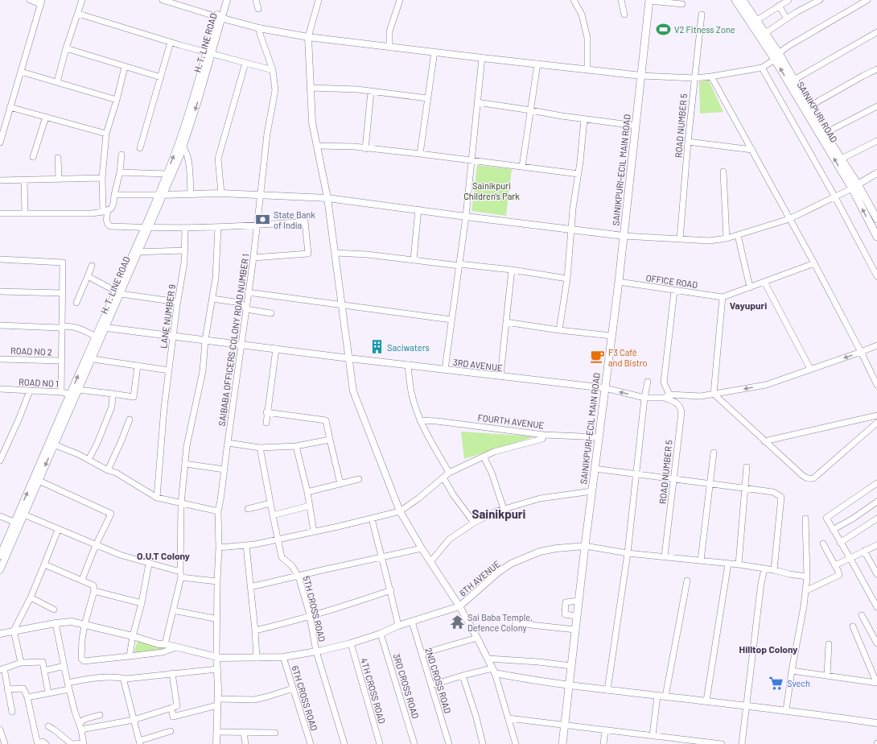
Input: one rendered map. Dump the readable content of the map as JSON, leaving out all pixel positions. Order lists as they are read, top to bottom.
{
  "streets": {
    "main road": ["SAINIKPURI ROAD", "SAINIKPURI-ECIL MAIN ROAD"],
    "street": [
      "H. T. LINE ROAD",
      "ROAD NUMBER 5",
      "OFFICE ROAD",
      "LANE NUMBER 9",
      "SAIBABA OFFICERS COLONY ROAD NUMBER 1",
      "ROAD NO 2",
      "3RD AVENUE",
      "ROAD NO 1",
      "FOURTH AVENUE",
      "6TH AVENUE",
      "5TH CROSS ROAD",
      "2ND CROSS ROAD",
      "3RD CROSS ROAD",
      "4TH CROSS ROAD",
      "6TH CROSS ROAD"
    ]
  },
  "crossings": [
    ["H. T. LINE ROAD", "3RD AVENUE"],
    ["H. T. LINE ROAD", "ROAD NO 1"],
    ["SAINIKPURI-ECIL MAIN ROAD", "OFFICE ROAD"],
    ["SAINIKPURI-ECIL MAIN ROAD", "3RD AVENUE"],
    ["SAINIKPURI-ECIL MAIN ROAD", "FOURTH AVENUE"],
    ["SAINIKPURI-ECIL MAIN ROAD", "6TH AVENUE"],
    ["LANE NUMBER 9", "3RD AVENUE"],
    ["SAIBABA OFFICERS COLONY ROAD NUMBER 1", "3RD AVENUE"]
  ],
  "districts": [
    "Vayupuri",
    "Sainikpuri",
    "O.U.T Colony",
    "Hilltop Colony"
  ],
  "parks": ["Sainikpuri Children's Park"],
  "places": {
    "sports": ["V2 Fitness Zone"],
    "bank": ["State Bank of India"],
    "building": ["Saciwaters"],
    "cafe": ["F3 Café and Bistro"],
    "temple": ["Sai Baba Temple, Defence Colony"],
    "supermarket": ["Svech"]
  }
}
